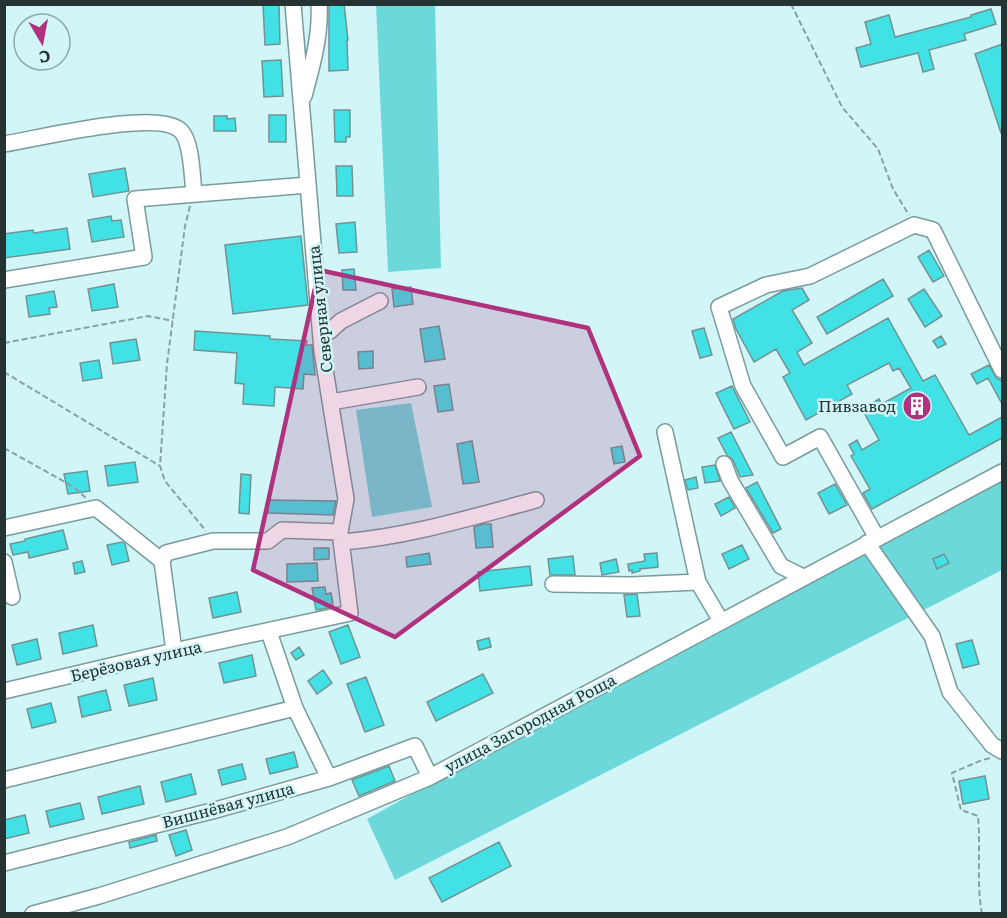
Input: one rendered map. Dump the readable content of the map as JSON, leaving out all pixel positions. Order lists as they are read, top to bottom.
{
  "streets": {
    "street": [
      "Северная улица",
      "Берёзовая улица",
      "улица Загородная Роща",
      "Вишнёвая улица"
    ]
  },
  "crossings": [
    ["Северная улица", "Берёзовая улица"],
    ["улица Загородная Роща", "Вишнёвая улица"]
  ],
  "places": {
    "building": ["Пивзавод"]
  },
  "north": "bottom"
}
